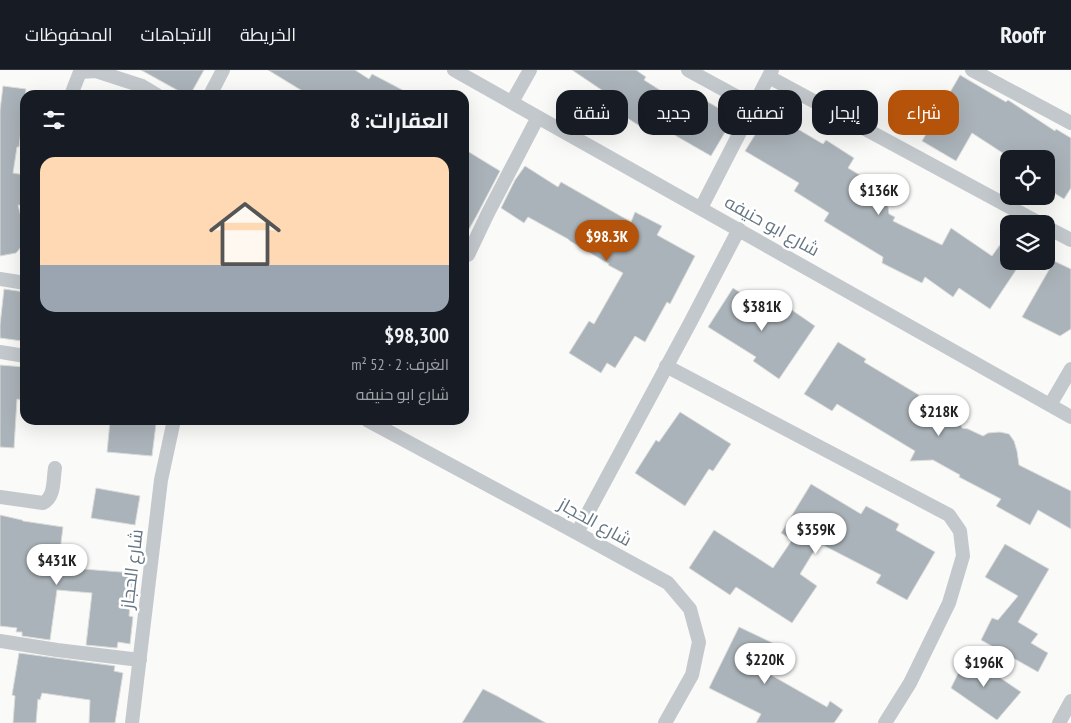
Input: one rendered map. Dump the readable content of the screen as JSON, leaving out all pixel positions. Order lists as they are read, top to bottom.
{
  "streets": {
    "street": ["شارع ابو حنيفه", "شارع الحجاز"]
  },
  "page": {
    "header": "Roofr",
    "nav": ["الخريطة", "الاتجاهات", "المحفوظات"],
    "chip": [
      "شراء",
      "إيجار",
      "تصفية",
      "جديد",
      "شقة"
    ],
    "heading": "العقارات: 8",
    "list": [
      {
        "name": "$98,300",
        "note": "الغرف: 2 · 52 m² · شارع ابو حنيفه"
      }
    ],
    "price": [
      "$136K",
      "$98.3K",
      "$381K",
      "$218K",
      "$359K",
      "$431K",
      "$220K",
      "$196K"
    ]
  }
}
